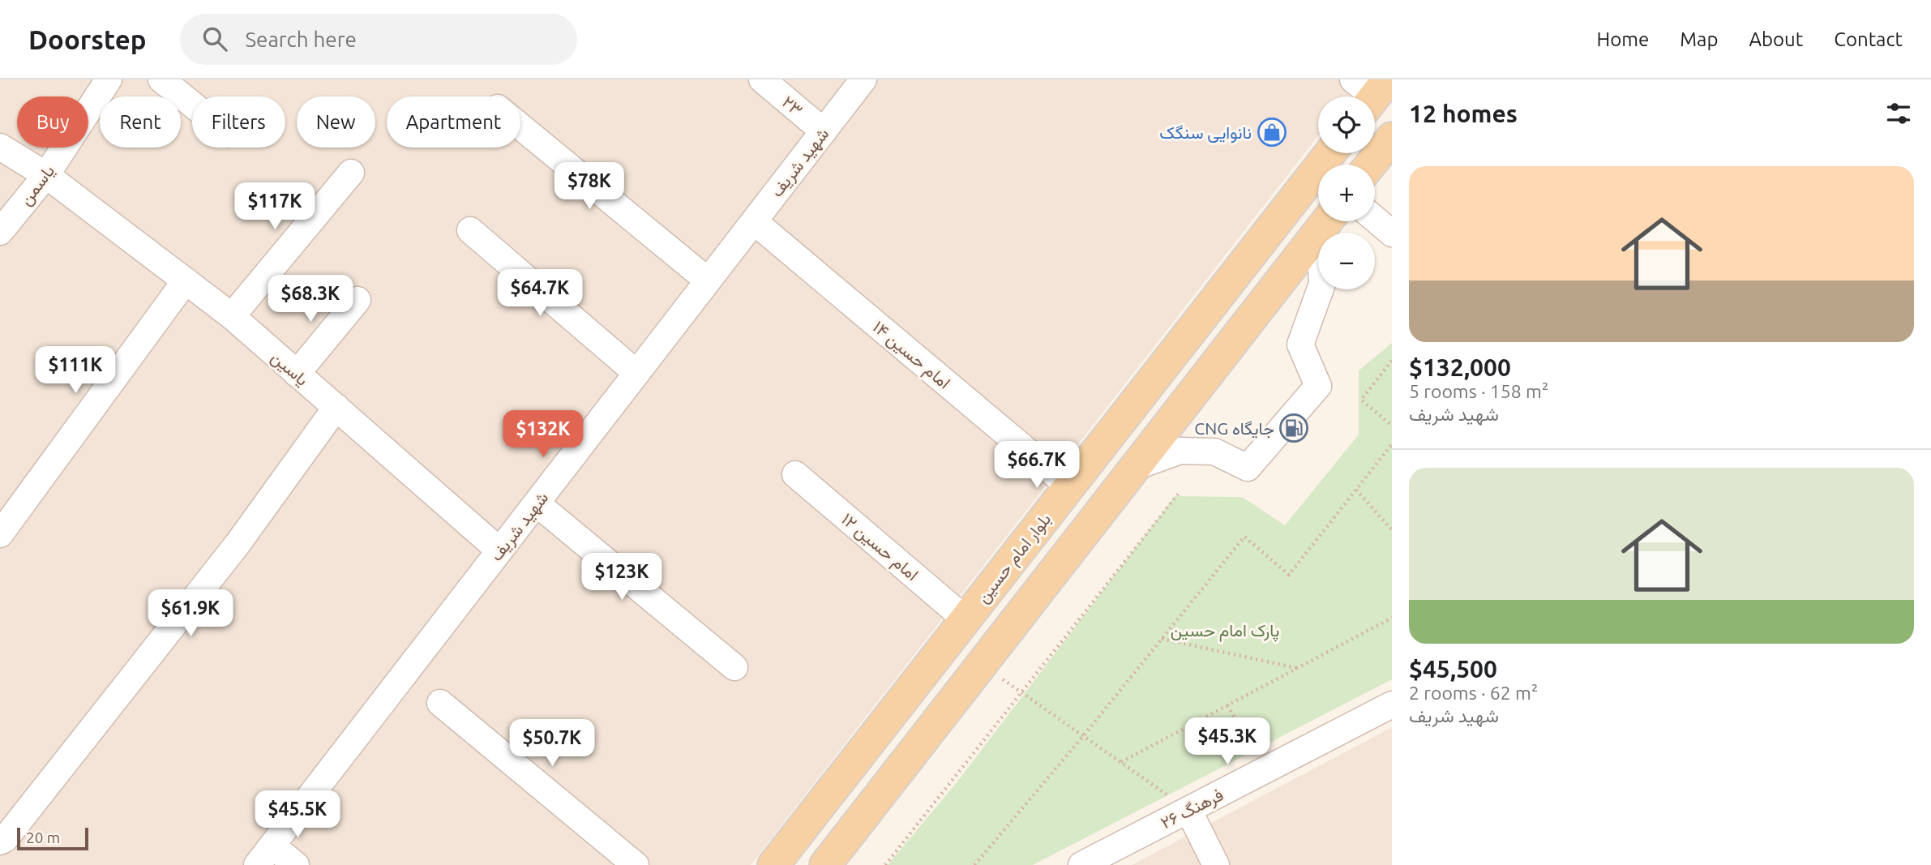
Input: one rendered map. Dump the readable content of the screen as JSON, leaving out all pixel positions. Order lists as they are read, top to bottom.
{
  "streets": {
    "main road": ["بلوار امام حسین"],
    "street": [
      "۲۳",
      "شهید شریف",
      "یاسمن",
      "امام حسین ۱۴",
      "یاسین",
      "امام حسین ۱۲",
      "فرهنگ ۲۶"
    ]
  },
  "crossings": [
    ["۲۳", "شهید شریف"],
    ["شهید شریف", "امام حسین ۱۴"],
    ["شهید شریف", "یاسین"],
    ["یاسمن", "یاسین"],
    ["امام حسین ۱۴", "بلوار امام حسین"],
    ["امام حسین ۱۲", "بلوار امام حسین"]
  ],
  "parks": ["پارک امام حسین"],
  "places": {
    "shop": ["نانوایی سنگک"],
    "fuel station": ["CNG جایگاه"]
  },
  "scale_bar": "20 m",
  "page": {
    "header": "Doorstep",
    "search": "Search here",
    "nav": [
      "Home",
      "Map",
      "About",
      "Contact"
    ],
    "heading": "12 homes",
    "map_buttons": ["+", "−"],
    "chip": [
      "Buy",
      "Rent",
      "Filters",
      "New",
      "Apartment"
    ],
    "list": [
      {
        "name": "$132,000",
        "note": "5 rooms · 158 m² · شهید شریف"
      },
      {
        "name": "$45,500",
        "note": "2 rooms · 62 m² · شهید شریف"
      }
    ],
    "price": [
      "$78K",
      "$117K",
      "$64.7K",
      "$68.3K",
      "$111K",
      "$132K",
      "$66.7K",
      "$123K",
      "$61.9K",
      "$45.3K",
      "$50.7K",
      "$45.5K"
    ],
    "scale": "20 m"
  }
}
